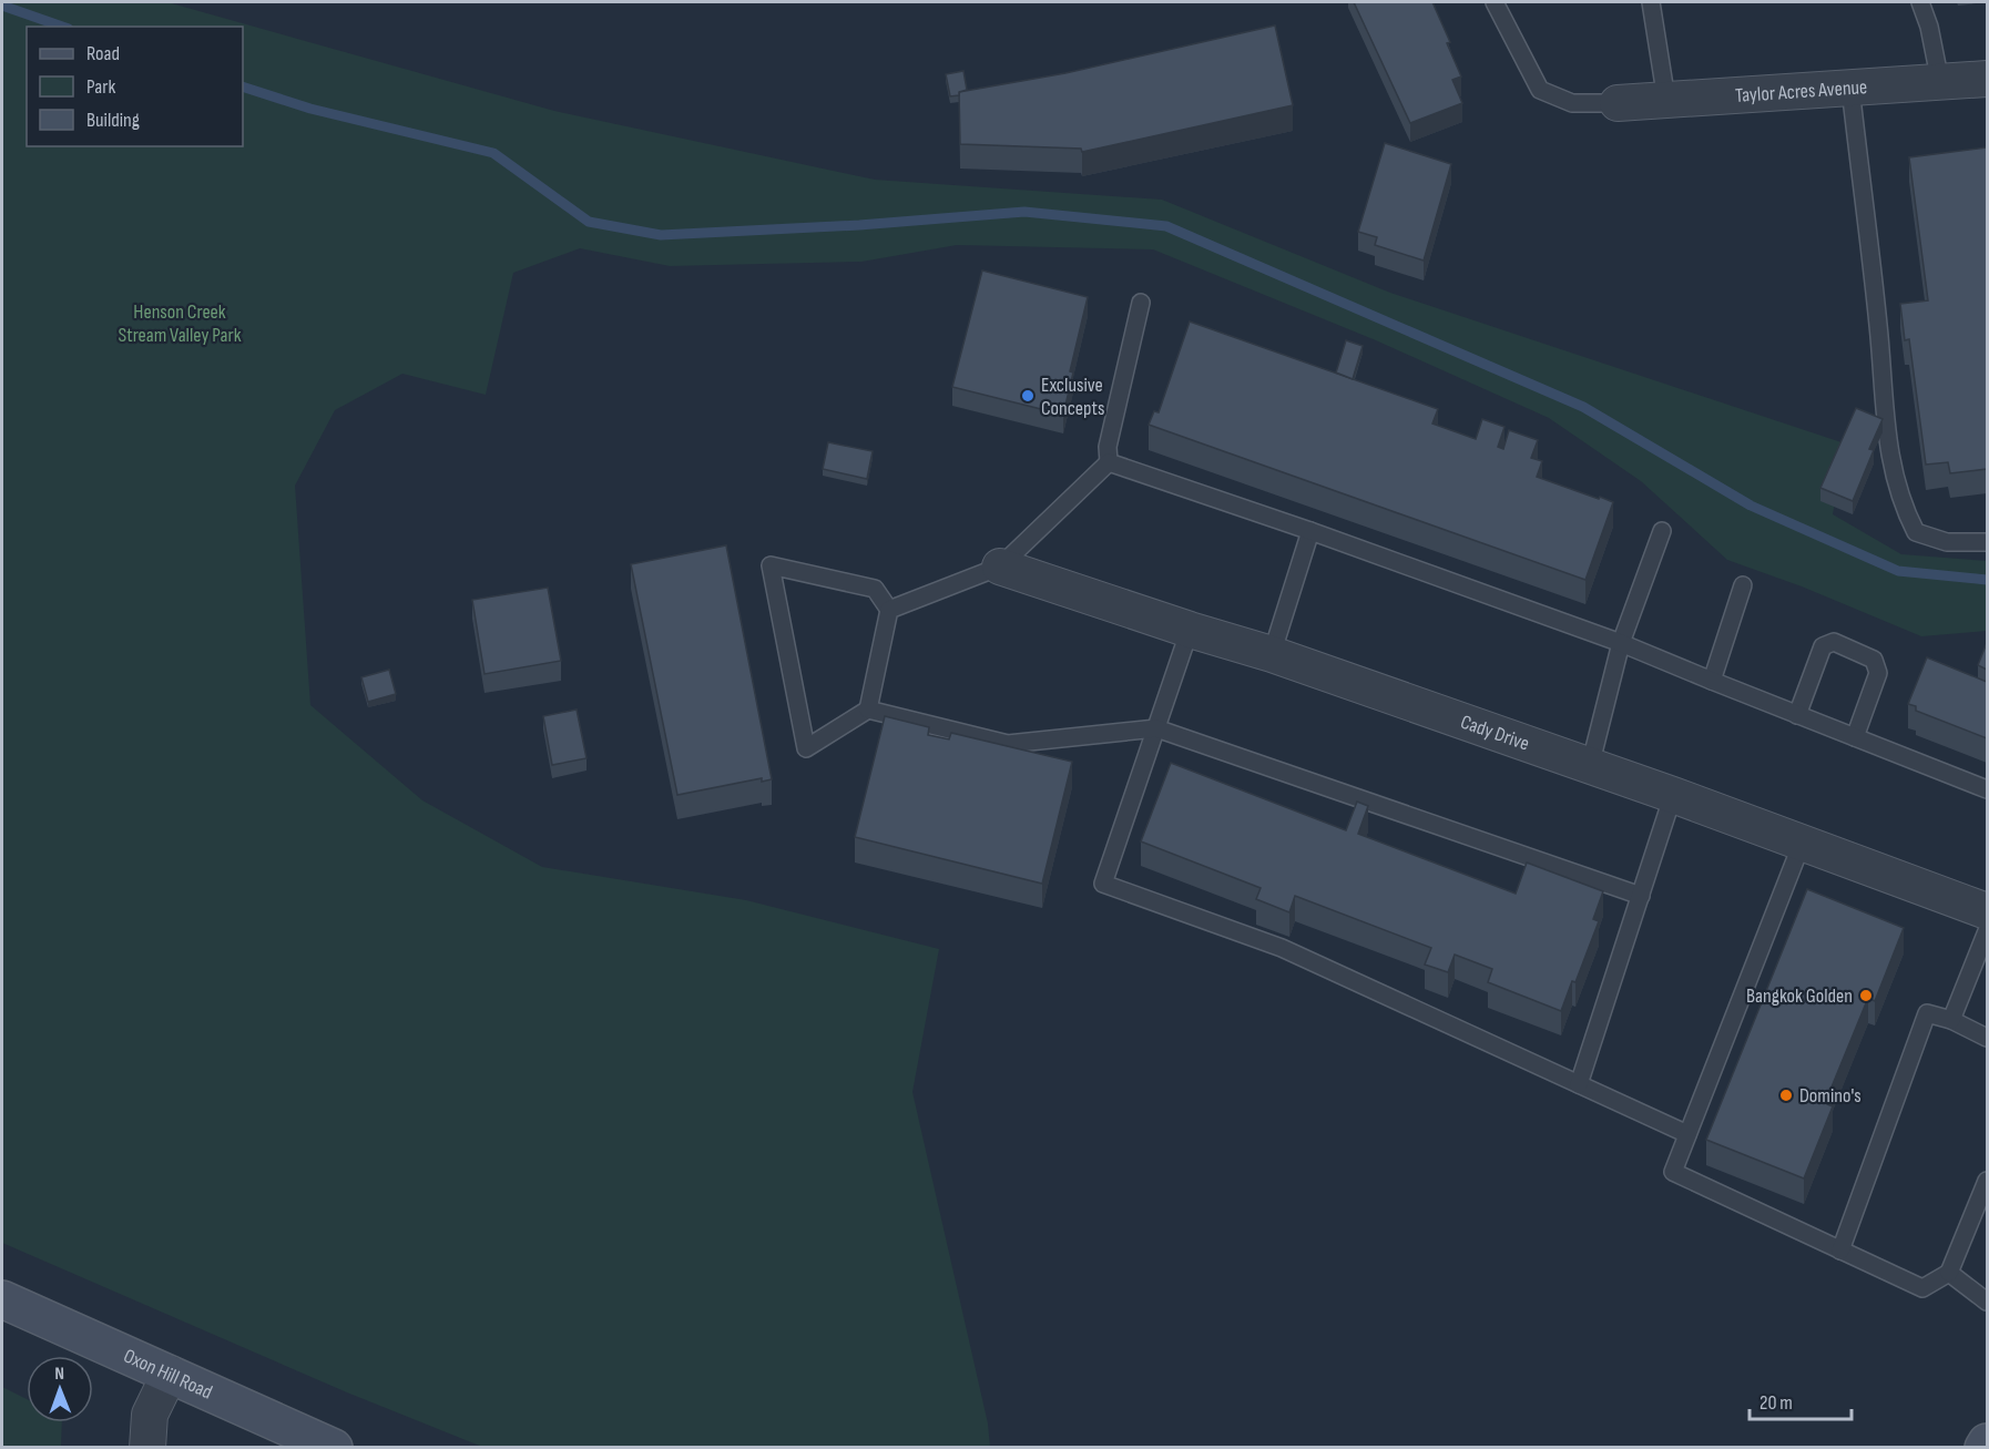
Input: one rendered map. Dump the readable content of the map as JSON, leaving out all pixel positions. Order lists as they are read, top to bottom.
{
  "streets": {
    "main road": ["Oxon Hill Road"],
    "street": ["Taylor Acres Avenue", "Cady Drive"]
  },
  "parks": ["Henson Creek Stream Valley Park"],
  "places": ["Exclusive Concepts", "Bangkok Golden", "Domino's"],
  "legend": ["Road", "Park", "Building"],
  "scale_bar": "20 m",
  "north": "top"
}
